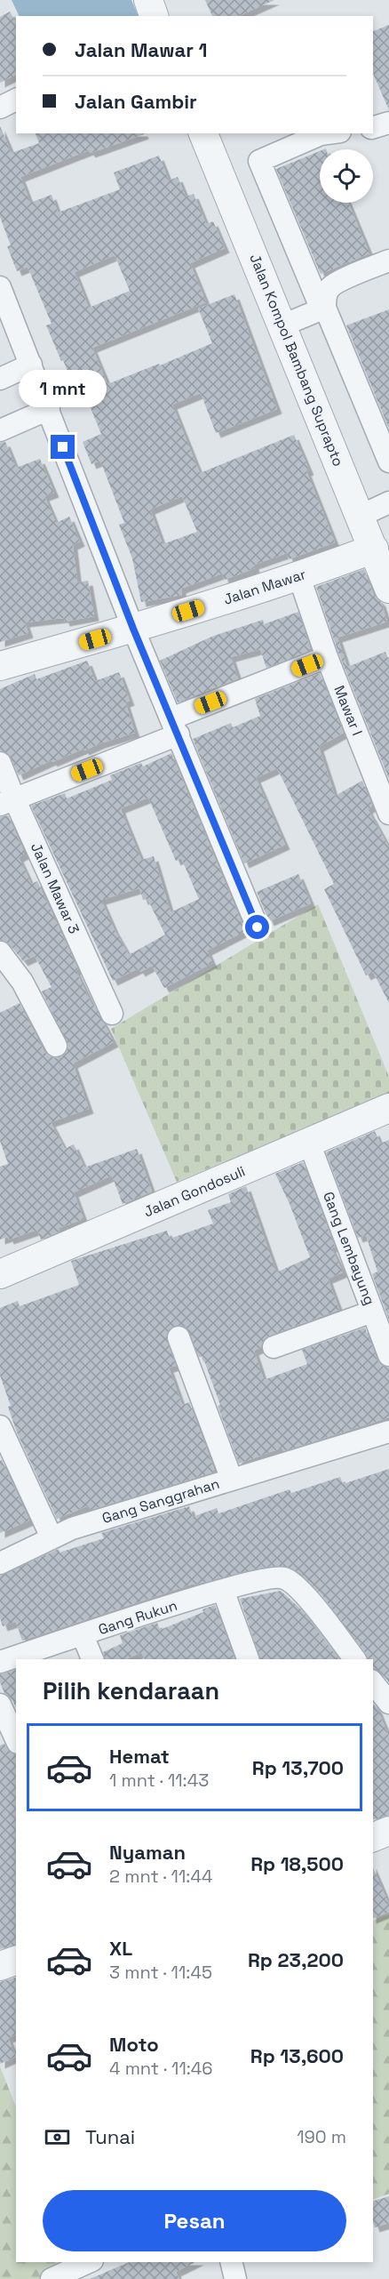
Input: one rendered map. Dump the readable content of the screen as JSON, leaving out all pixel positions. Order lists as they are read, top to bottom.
{
  "streets": {
    "street": [
      "Jalan Kompol Bambang Suprapto",
      "Jalan Mawar",
      "Mawar I",
      "Jalan Mawar 3",
      "Jalan Gondosuli",
      "Gang Lembayung",
      "Gang Sanggrahan",
      "Gang Rukun"
    ]
  },
  "crossings": [
    ["Jalan Kompol Bambang Suprapto", "Jalan Mawar"],
    ["Jalan Mawar", "Mawar I"],
    ["Jalan Gondosuli", "Gang Lembayung"]
  ],
  "page": {
    "banner": ["Jalan Mawar 1", "Jalan Gambir"],
    "bubble": "1 mnt",
    "heading": "Pilih kendaraan",
    "list": [
      {
        "name": "Hemat",
        "note": "1 mnt · 11:43",
        "value": "Rp 13,700"
      },
      {
        "name": "Nyaman",
        "note": "2 mnt · 11:44",
        "value": "Rp 18,500"
      },
      {
        "name": "XL",
        "note": "3 mnt · 11:45",
        "value": "Rp 23,200"
      },
      {
        "name": "Moto",
        "note": "4 mnt · 11:46",
        "value": "Rp 13,600"
      }
    ],
    "pay": ["Tunai", "190 m"],
    "buttons": "Pesan"
  }
}
